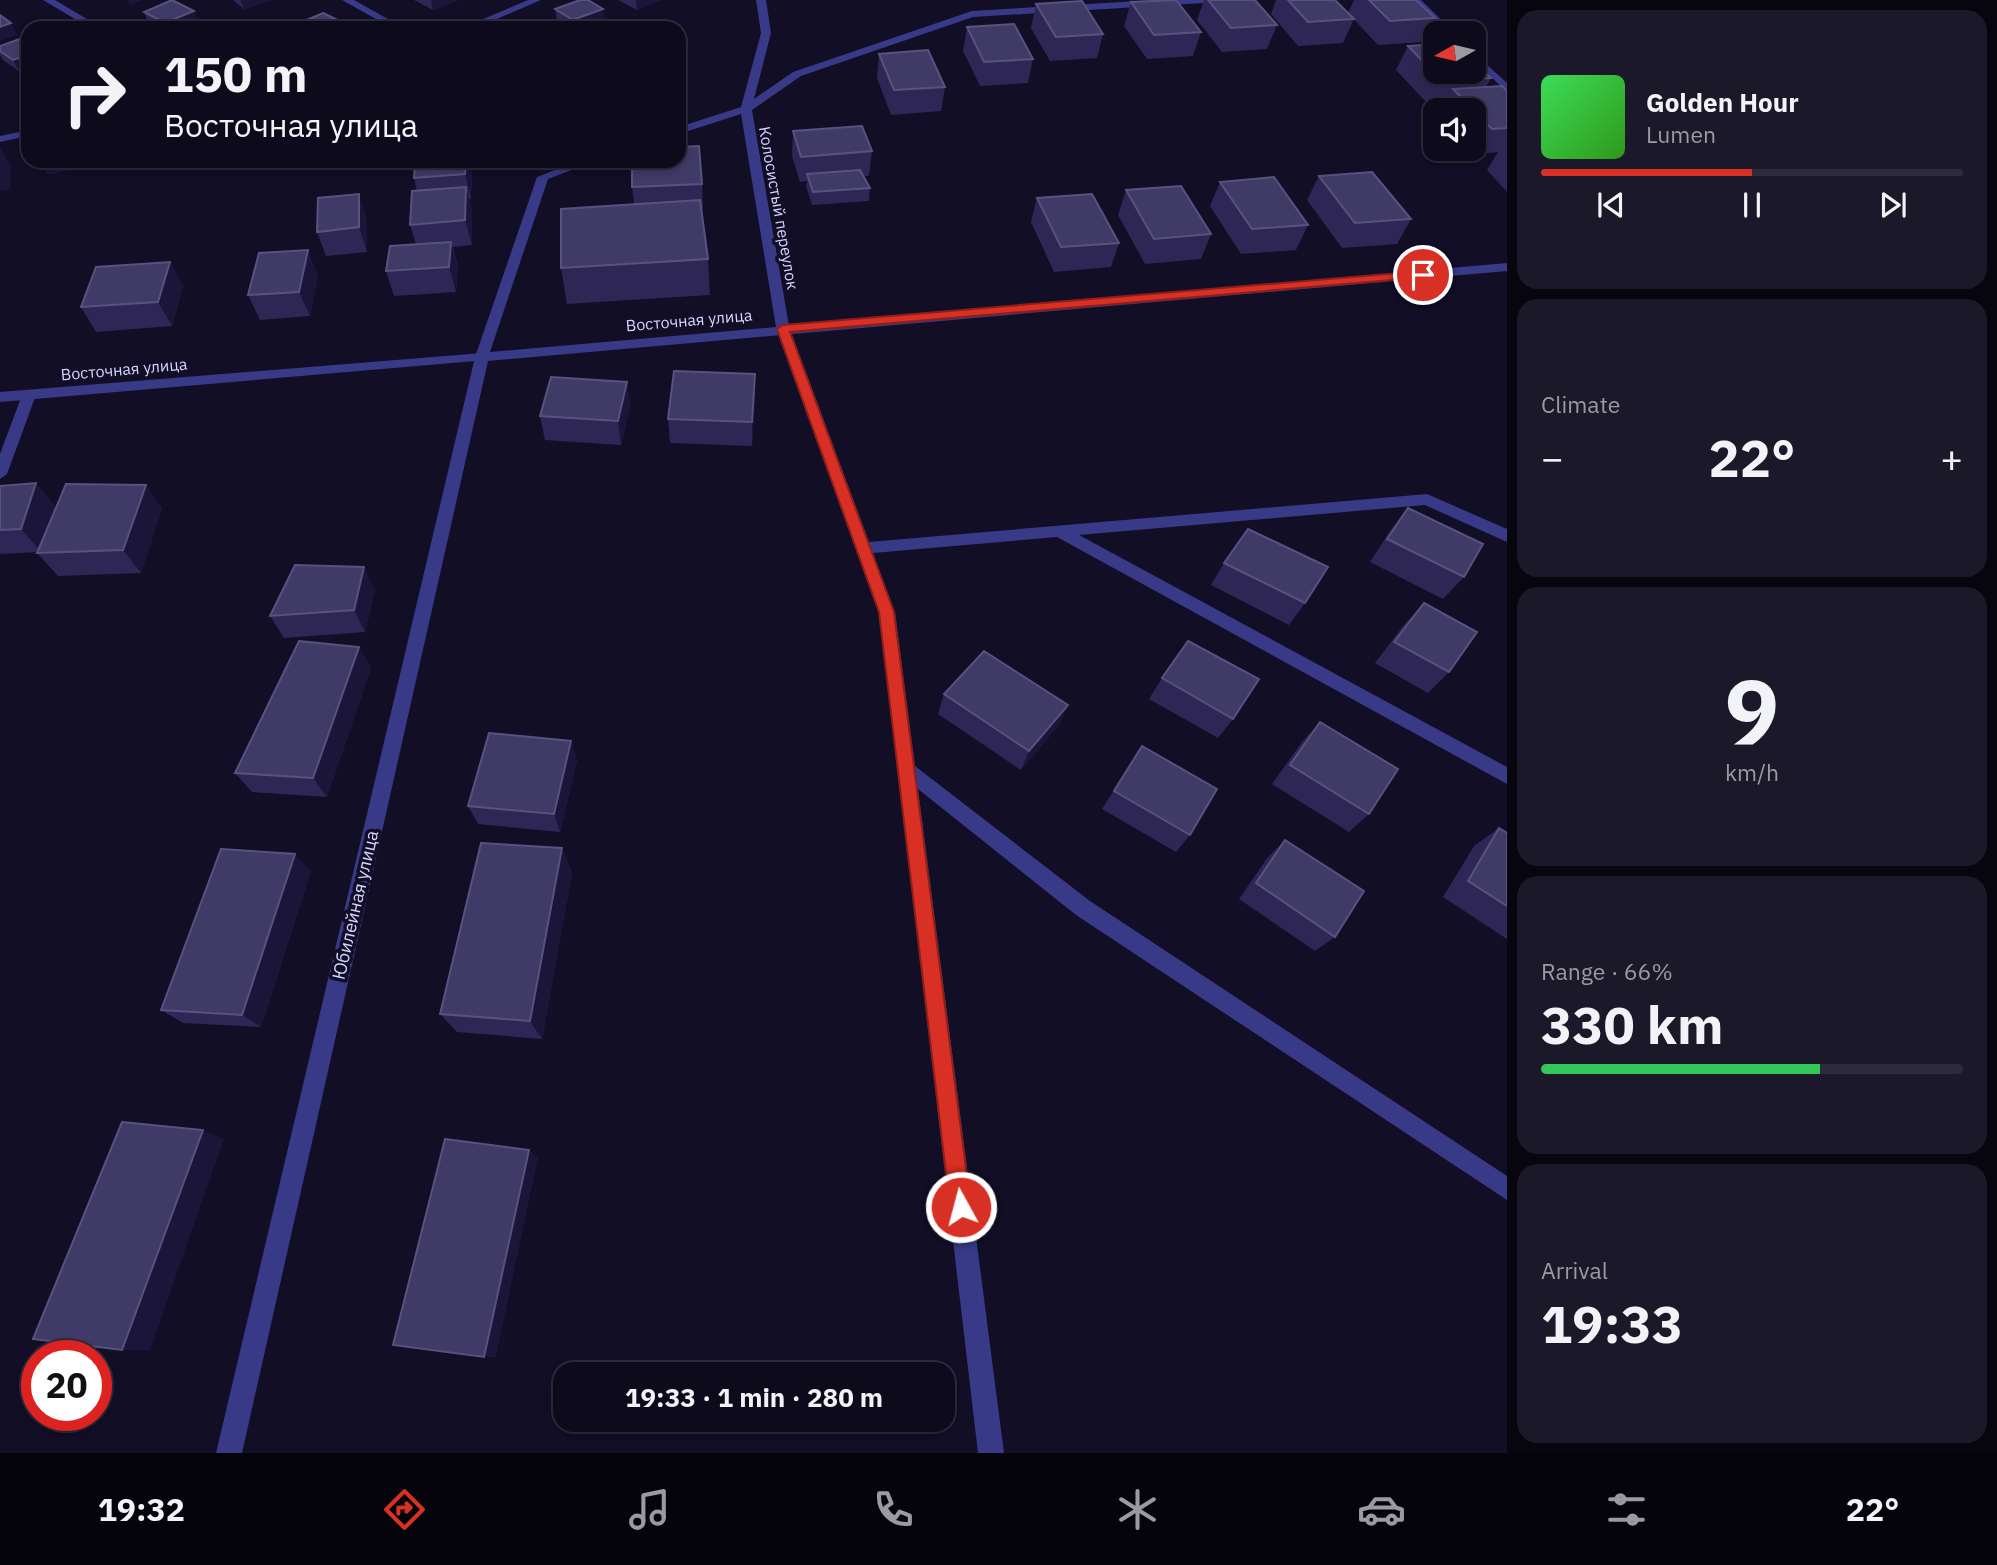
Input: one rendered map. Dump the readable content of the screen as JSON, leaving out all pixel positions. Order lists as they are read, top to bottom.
{
  "streets": {
    "street": ["Колосистый переулок", "Восточная улица", "Юбилейная улица"]
  },
  "crossings": [
    ["Колосистый переулок", "Восточная улица"],
    ["Восточная улица", "Юбилейная улица"]
  ],
  "north": "left",
  "page": {
    "turn": ["150 m", "Восточная улица"],
    "song": ["Golden Hour", "Lumen"],
    "tile": [
      "Climate",
      ["9", "km/h"],
      ["Range · 66%", "330 km"],
      ["Arrival", "19:33"]
    ],
    "heat": ["−", "22°", "+"],
    "limit": "20",
    "trip": "19:33 · 1 min · 280 m",
    "tabs": ["19:32", "22°"]
  }
}
